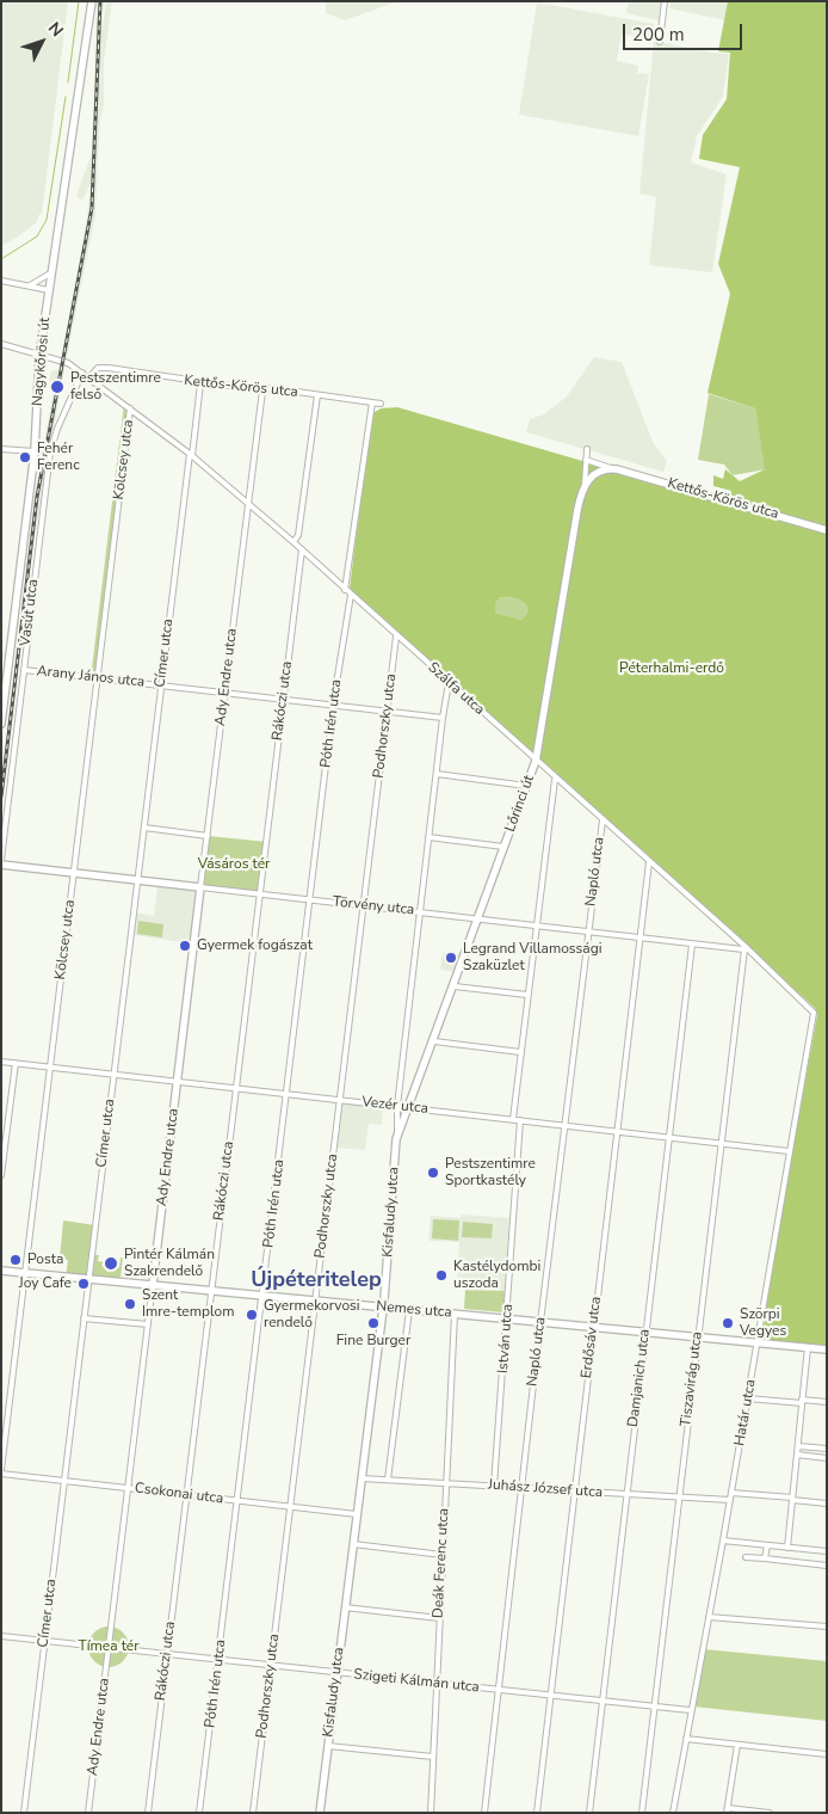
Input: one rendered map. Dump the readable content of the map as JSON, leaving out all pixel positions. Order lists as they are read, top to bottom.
{
  "streets": {
    "street": [
      "Nagykőrösi út",
      "Kettős-Körös utca",
      "Kölcsey utca",
      "Vasút utca",
      "Címer utca",
      "Arany János utca",
      "Ady Endre utca",
      "Szálfa utca",
      "Rákóczi utca",
      "Póth Irén utca",
      "Podhorszky utca",
      "Lőrinci út",
      "Napló utca",
      "Törvény utca",
      "Vezér utca",
      "Kisfaludy utca",
      "Nemes utca",
      "Erdősáv utca",
      "István utca",
      "Damjanich utca",
      "Tiszavirág utca",
      "Határ utca",
      "Juhász József utca",
      "Csokonai utca",
      "Deák Ferenc utca",
      "Szigeti Kálmán utca"
    ]
  },
  "crossings": [
    ["Kettős-Körös utca", "Címer utca"],
    ["Kettős-Körös utca", "Ady Endre utca"],
    ["Kettős-Körös utca", "Szálfa utca"],
    ["Kölcsey utca", "Arany János utca"],
    ["Kölcsey utca", "Szálfa utca"],
    ["Kölcsey utca", "Törvény utca"],
    ["Kölcsey utca", "Vezér utca"],
    ["Kölcsey utca", "Nemes utca"],
    ["Kölcsey utca", "Csokonai utca"],
    ["Vasút utca", "Arany János utca"],
    ["Címer utca", "Arany János utca"],
    ["Címer utca", "Szálfa utca"],
    ["Címer utca", "Törvény utca"],
    ["Címer utca", "Vezér utca"],
    ["Címer utca", "Nemes utca"],
    ["Címer utca", "Csokonai utca"],
    ["Címer utca", "Szigeti Kálmán utca"],
    ["Arany János utca", "Ady Endre utca"],
    ["Arany János utca", "Rákóczi utca"],
    ["Arany János utca", "Póth Irén utca"],
    ["Arany János utca", "Podhorszky utca"],
    ["Arany János utca", "Kisfaludy utca"],
    ["Ady Endre utca", "Szálfa utca"],
    ["Ady Endre utca", "Törvény utca"],
    ["Ady Endre utca", "Vezér utca"],
    ["Ady Endre utca", "Nemes utca"],
    ["Ady Endre utca", "Csokonai utca"],
    ["Ady Endre utca", "Szigeti Kálmán utca"],
    ["Szálfa utca", "Rákóczi utca"],
    ["Szálfa utca", "Póth Irén utca"],
    ["Szálfa utca", "Podhorszky utca"],
    ["Szálfa utca", "Lőrinci út"],
    ["Szálfa utca", "Napló utca"],
    ["Szálfa utca", "Törvény utca"],
    ["Szálfa utca", "Kisfaludy utca"],
    ["Szálfa utca", "Erdősáv utca"],
    ["Szálfa utca", "Tiszavirág utca"],
    ["Szálfa utca", "Határ utca"],
    ["Rákóczi utca", "Törvény utca"],
    ["Rákóczi utca", "Vezér utca"],
    ["Rákóczi utca", "Nemes utca"],
    ["Rákóczi utca", "Csokonai utca"],
    ["Rákóczi utca", "Szigeti Kálmán utca"],
    ["Póth Irén utca", "Törvény utca"],
    ["Póth Irén utca", "Vezér utca"],
    ["Póth Irén utca", "Nemes utca"],
    ["Póth Irén utca", "Csokonai utca"],
    ["Póth Irén utca", "Szigeti Kálmán utca"],
    ["Podhorszky utca", "Törvény utca"],
    ["Podhorszky utca", "Vezér utca"],
    ["Podhorszky utca", "Nemes utca"],
    ["Podhorszky utca", "Csokonai utca"],
    ["Podhorszky utca", "Szigeti Kálmán utca"],
    ["Lőrinci út", "Törvény utca"],
    ["Lőrinci út", "Vezér utca"],
    ["Lőrinci út", "Kisfaludy utca"],
    ["Napló utca", "Törvény utca"],
    ["Napló utca", "Vezér utca"],
    ["Napló utca", "Nemes utca"],
    ["Napló utca", "Juhász József utca"],
    ["Napló utca", "Szigeti Kálmán utca"],
    ["Törvény utca", "Kisfaludy utca"],
    ["Törvény utca", "Erdősáv utca"],
    ["Törvény utca", "Damjanich utca"],
    ["Törvény utca", "Tiszavirág utca"],
    ["Vezér utca", "Kisfaludy utca"],
    ["Vezér utca", "Erdősáv utca"],
    ["Vezér utca", "István utca"],
    ["Vezér utca", "Damjanich utca"],
    ["Vezér utca", "Tiszavirág utca"],
    ["Vezér utca", "Határ utca"],
    ["Kisfaludy utca", "Nemes utca"],
    ["Kisfaludy utca", "Juhász József utca"],
    ["Kisfaludy utca", "Csokonai utca"],
    ["Kisfaludy utca", "Szigeti Kálmán utca"],
    ["Nemes utca", "Erdősáv utca"],
    ["Nemes utca", "István utca"],
    ["Nemes utca", "Damjanich utca"],
    ["Nemes utca", "Tiszavirág utca"],
    ["Nemes utca", "Határ utca"],
    ["Nemes utca", "Deák Ferenc utca"],
    ["Erdősáv utca", "Juhász József utca"],
    ["Erdősáv utca", "Szigeti Kálmán utca"],
    ["István utca", "Juhász József utca"],
    ["Damjanich utca", "Juhász József utca"],
    ["Damjanich utca", "Szigeti Kálmán utca"],
    ["Tiszavirág utca", "Juhász József utca"],
    ["Tiszavirág utca", "Szigeti Kálmán utca"],
    ["Határ utca", "Juhász József utca"],
    ["Határ utca", "Szigeti Kálmán utca"],
    ["Juhász József utca", "Deák Ferenc utca"],
    ["Deák Ferenc utca", "Szigeti Kálmán utca"]
  ],
  "districts": ["Újpéteritelep"],
  "parks": ["Péterhalmi-erdő", "Vásáros tér", "Tímea tér"],
  "places": [
    "Pestszentimre felső",
    "Fehér Ferenc",
    "Gyermek fogászat",
    "Legrand Villamossági Szaküzlet",
    "Pestszentimre Sportkastély",
    "Posta",
    "Pintér Kálmán Szakrendelő",
    "Kastélydombi uszoda",
    "Joy Cafe",
    "Szent Imre-templom",
    "Gyermekorvosi rendelő",
    "Fine Burger",
    "Szörpi Vegyes"
  ],
  "scale_bar": "200 m",
  "north": "top right"
}
